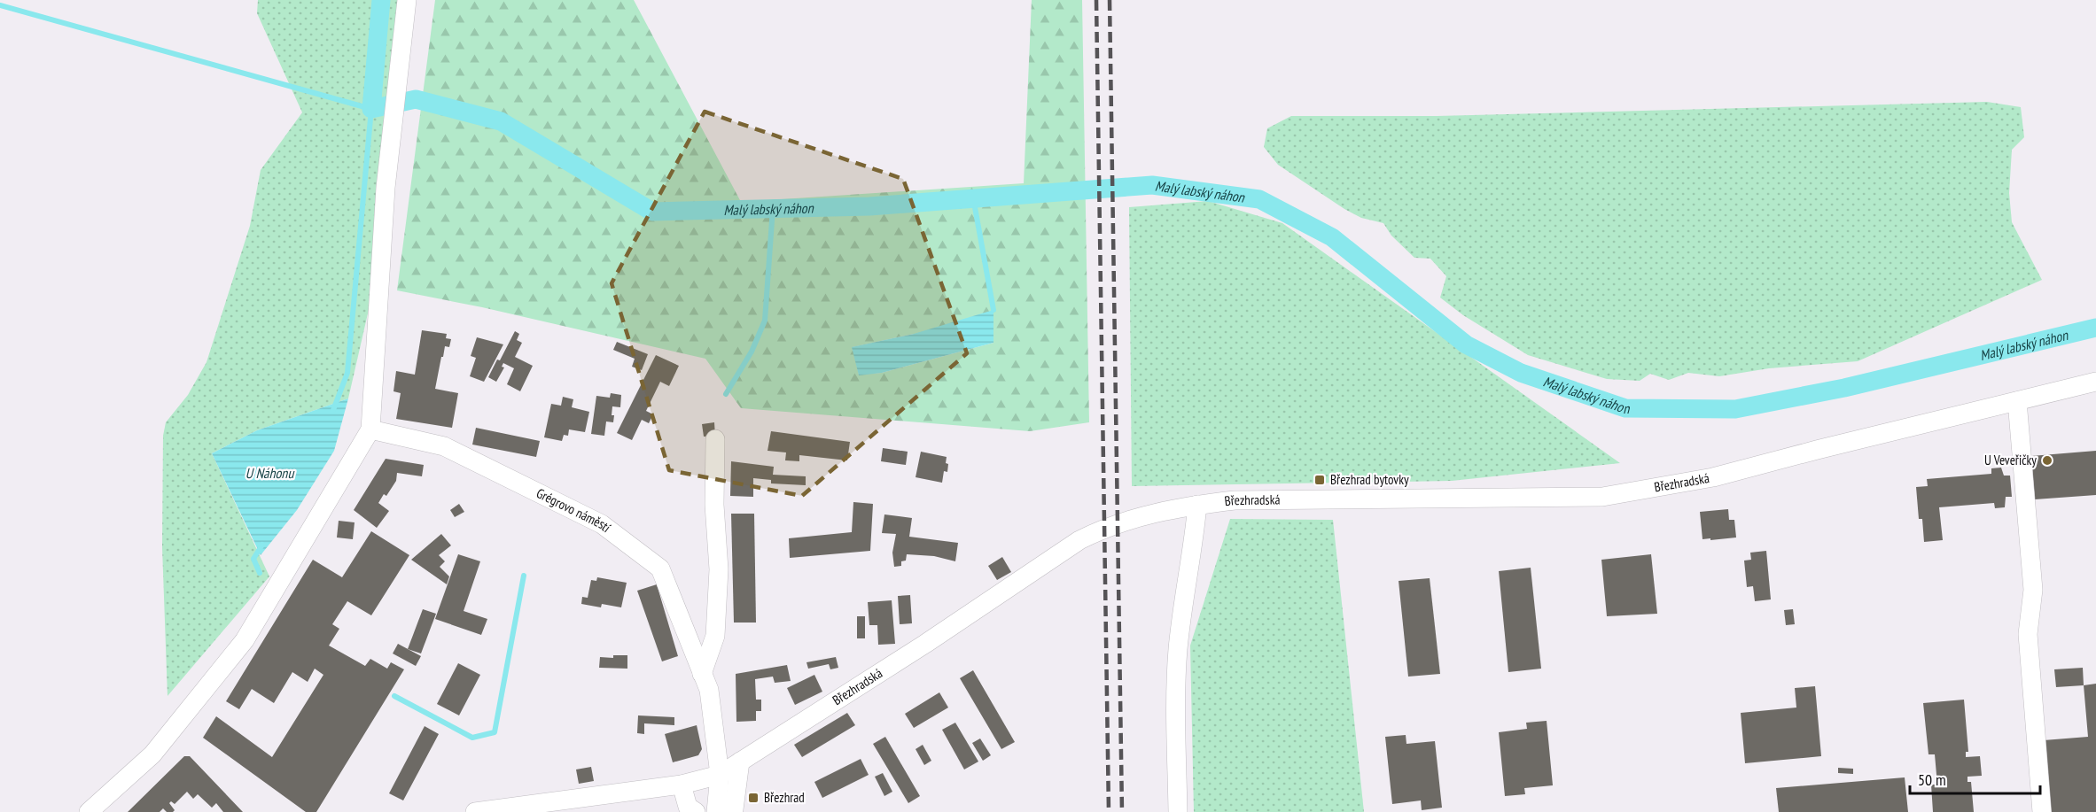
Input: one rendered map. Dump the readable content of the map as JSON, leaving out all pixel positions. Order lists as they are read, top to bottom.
{
  "streets": {
    "street": ["Březhradská", "Grégrovo náměstí"]
  },
  "crossings": [
    ["Březhradská", "Grégrovo náměstí"]
  ],
  "water": ["Malý labský náhon", "U Náhonu"],
  "places": {
    "other": ["U Veveřičky"],
    "transit": ["Březhrad bytovky", "Březhrad"]
  },
  "scale_bar": "50 m"
}
